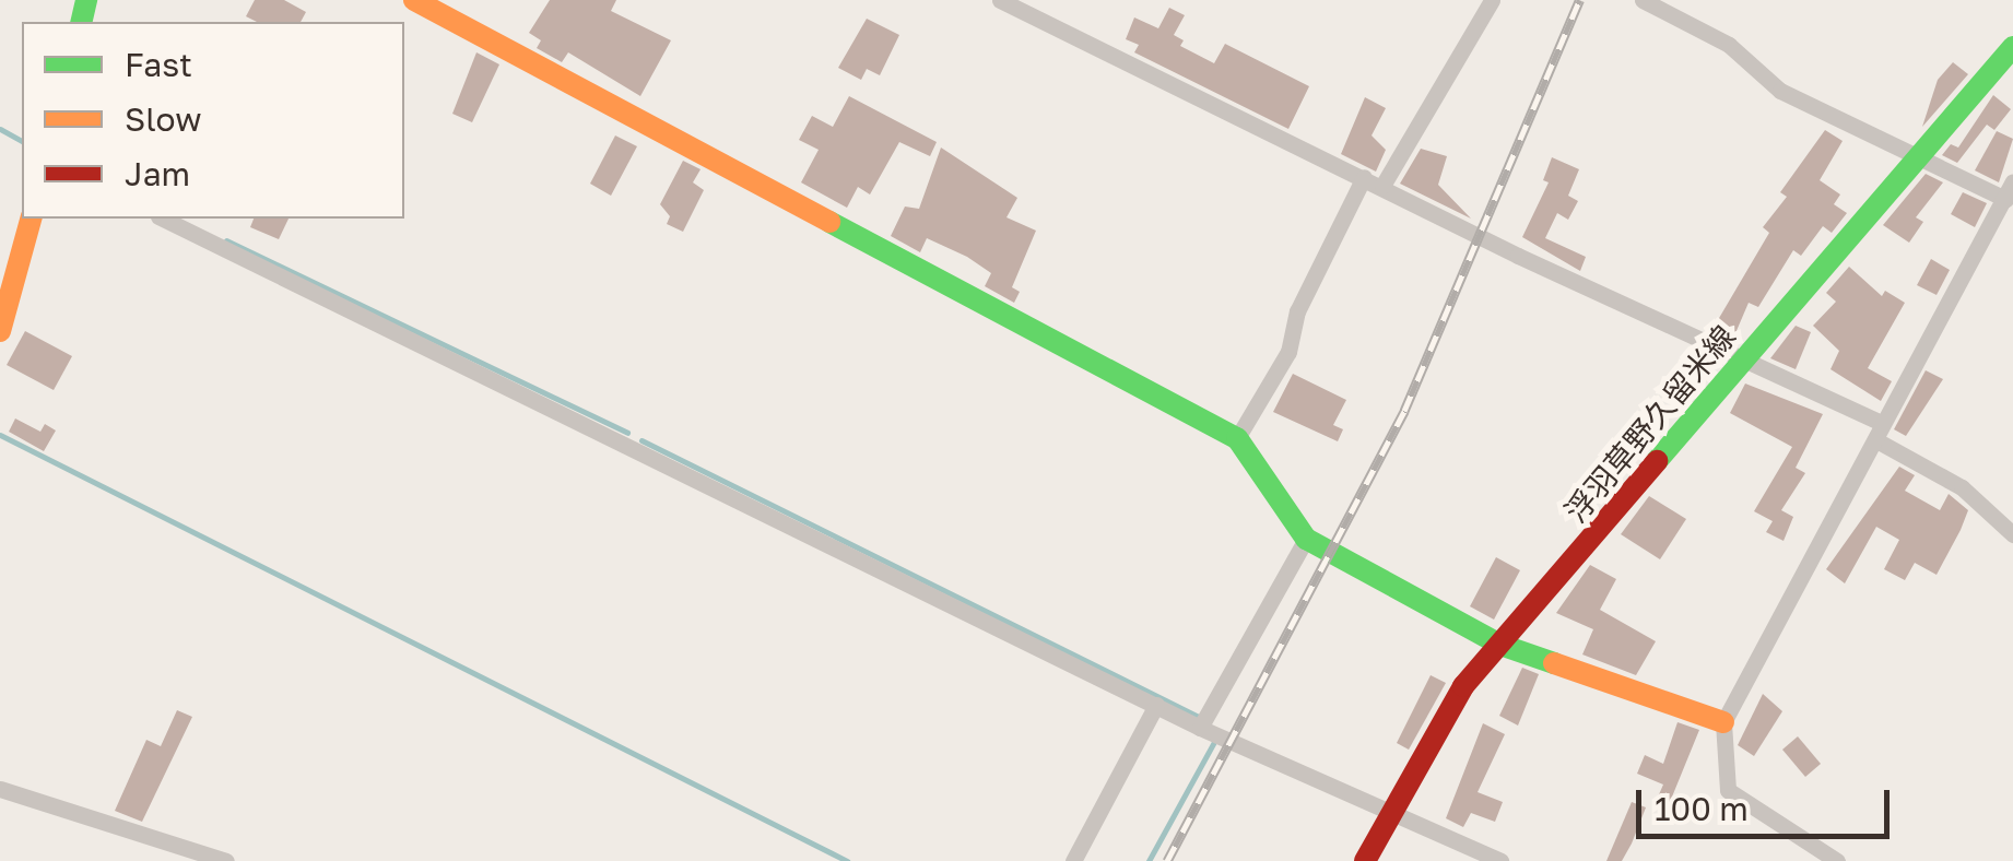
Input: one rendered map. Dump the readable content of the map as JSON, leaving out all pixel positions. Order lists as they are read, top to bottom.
{
  "streets": {
    "main road": ["浮羽草野久留米線"]
  },
  "legend": ["Fast", "Slow", "Jam"],
  "scale_bar": "100 m"
}
